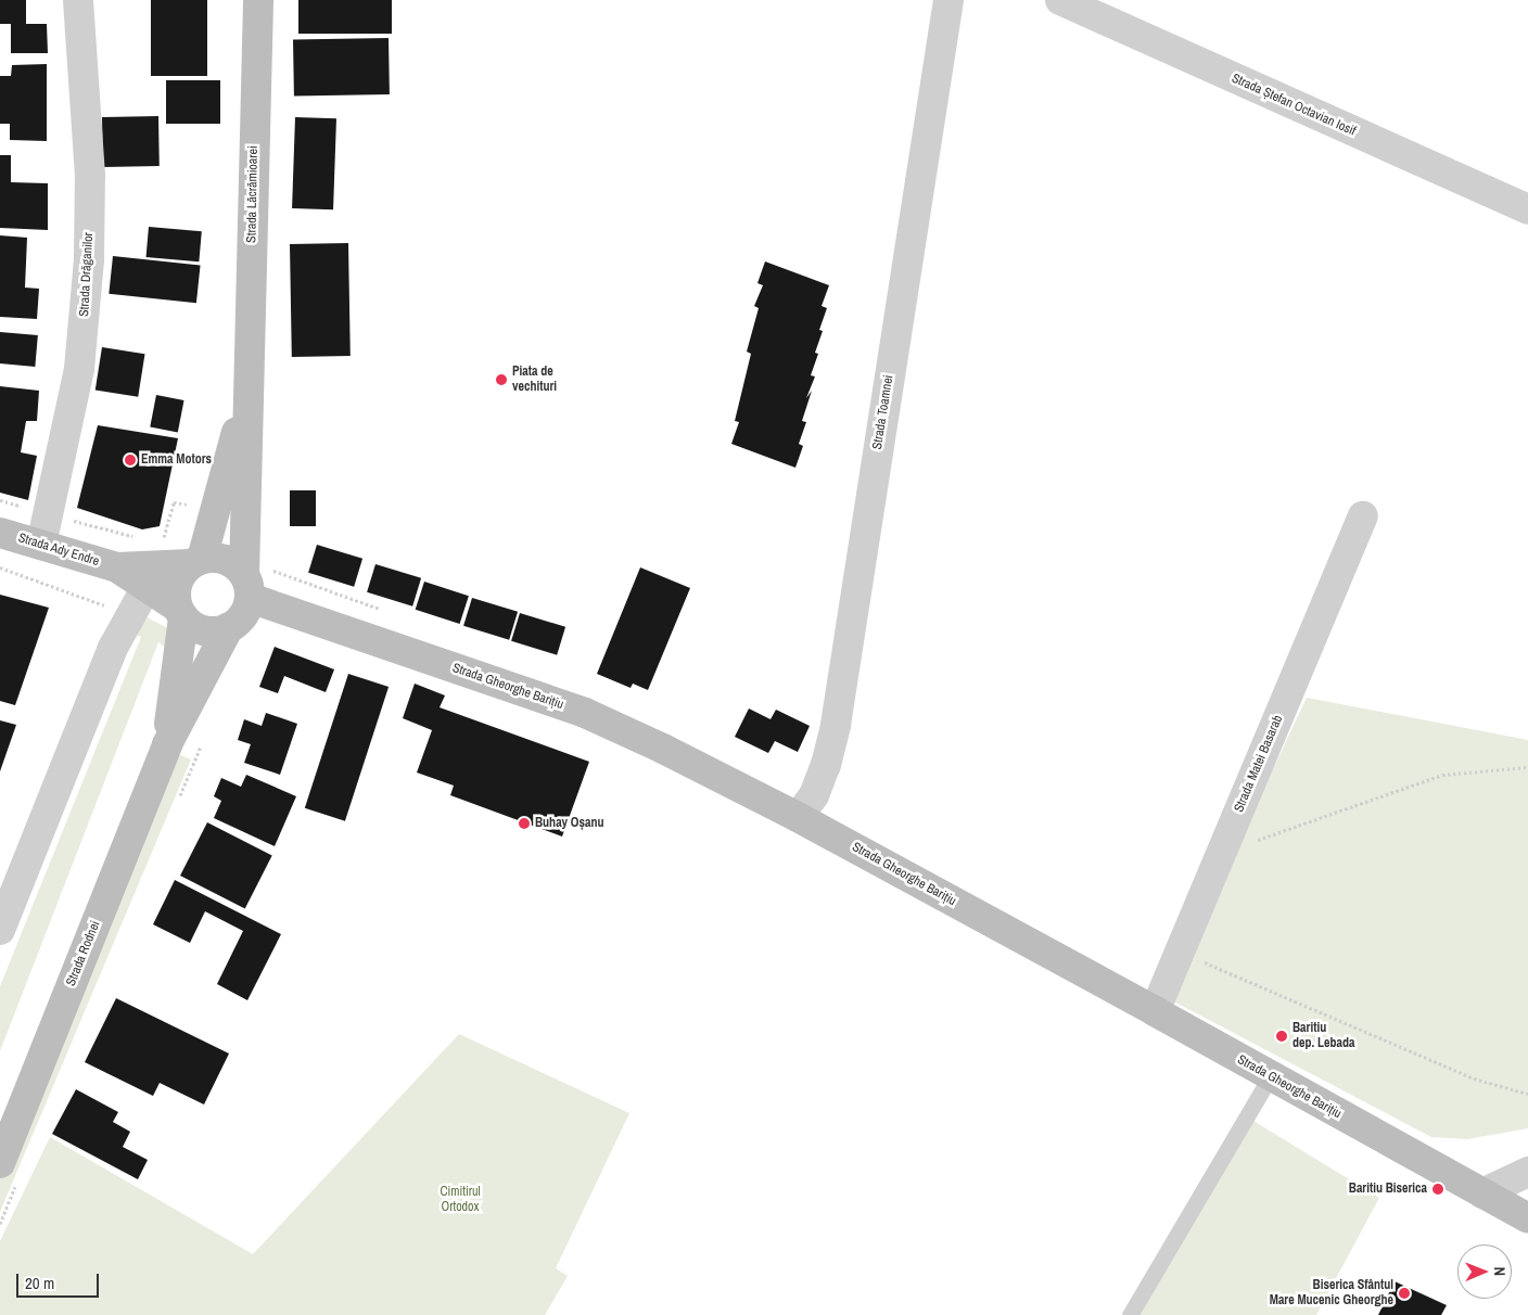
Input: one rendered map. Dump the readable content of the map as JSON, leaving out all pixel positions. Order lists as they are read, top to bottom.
{
  "streets": {
    "main road": [
      "Strada Lăcrămioarei",
      "Strada Ady Endre",
      "Strada Gheorghe Barițiu",
      "Strada Rodnei"
    ],
    "street": [
      "Strada Ștefan Octavian Iosif",
      "Strada Drăganilor",
      "Strada Toamnei",
      "Strada Matei Basarab"
    ]
  },
  "crossings": [
    ["Strada Lăcrămioarei", "Strada Ady Endre"],
    ["Strada Lăcrămioarei", "Strada Gheorghe Barițiu"],
    ["Strada Lăcrămioarei", "Strada Rodnei"],
    ["Strada Drăganilor", "Strada Ady Endre"],
    ["Strada Toamnei", "Strada Gheorghe Barițiu"],
    ["Strada Ady Endre", "Strada Gheorghe Barițiu"],
    ["Strada Ady Endre", "Strada Rodnei"],
    ["Strada Gheorghe Barițiu", "Strada Matei Basarab"],
    ["Strada Gheorghe Barițiu", "Strada Rodnei"]
  ],
  "parks": ["Cimitirul Ortodox"],
  "places": [
    "Piata de vechituri",
    "Emma Motors",
    "Buhay Oșanu",
    "Baritiu dep. Lebada",
    "Baritiu Biserica",
    "Biserica Sfântul Mare Mucenic Gheorghe"
  ],
  "scale_bar": "20 m",
  "north": "right"
}
